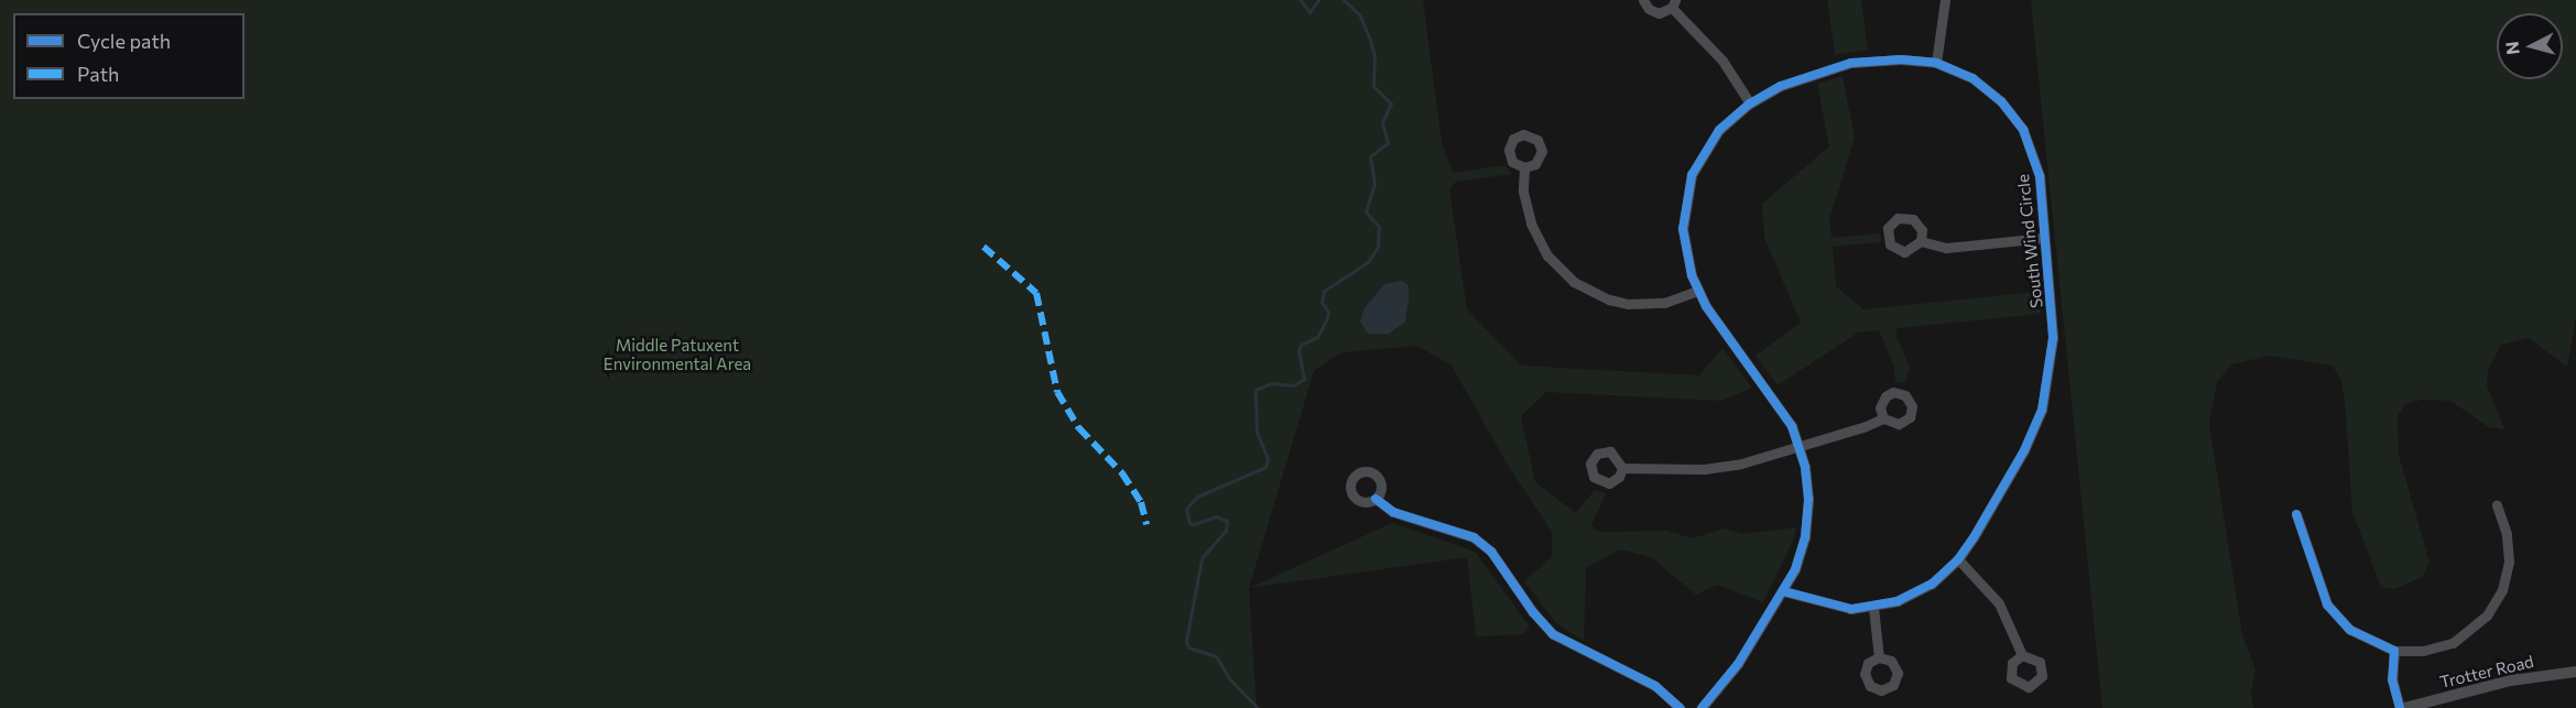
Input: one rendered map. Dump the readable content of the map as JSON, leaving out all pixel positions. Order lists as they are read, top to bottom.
{
  "streets": {
    "street": ["South Wind Circle", "Trotter Road"]
  },
  "parks": ["Middle Patuxent Environmental Area"],
  "legend": ["Cycle path", "Path"],
  "north": "left"
}
